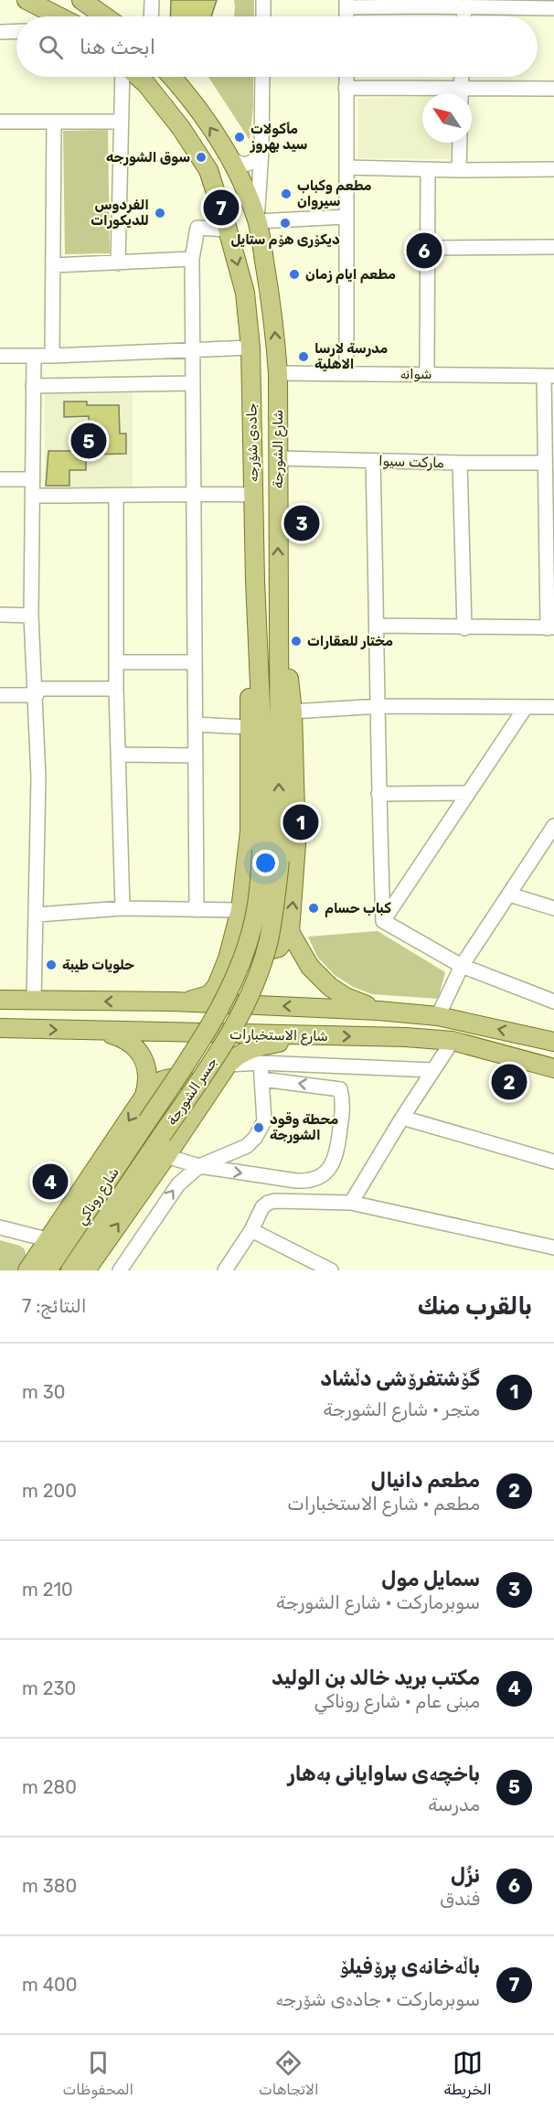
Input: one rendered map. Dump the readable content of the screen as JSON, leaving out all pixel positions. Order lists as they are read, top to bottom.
{
  "streets": {
    "main road": [
      "جادەی شۆرجە",
      "شارع الشورجة",
      "شارع الاستخبارات",
      "جسر الشورجة",
      "شارع روناكي"
    ],
    "street": ["شوانە", "مارکت سیوا"]
  },
  "crossings": [
    ["شوانە", "شارع الشورجة"],
    ["جادەی شۆرجە", "جسر الشورجة"],
    ["شارع الشورجة", "مارکت سیوا"],
    ["شارع الشورجة", "جسر الشورجة"],
    ["جسر الشورجة", "شارع روناكي"]
  ],
  "places": [
    "مأكولات سيد بهروز",
    "سوق الشورجه",
    "مطعم وكباب سيروان",
    "الفردوس للديكورات",
    "دیکۆری هۆم ستایل",
    "مطعم ايام زمان",
    "مدرسة لارسا الاهلية",
    "مختار للعقارات",
    "كباب حسام",
    "حلويات طيبة",
    "محطة وقود الشورجة"
  ],
  "north": "top left",
  "page": {
    "search": "ابحث هنا",
    "pins": [
      "7",
      "6",
      "5",
      "3",
      "1",
      "2",
      "4"
    ],
    "heading": ["بالقرب منك", "النتائج: 7"],
    "list": [
      {
        "mark": "1",
        "name": "گۆشتفرۆشی دڵشاد",
        "note": "متجر · شارع الشورجة",
        "value": "30 m"
      },
      {
        "mark": "2",
        "name": "مطعم دانيال",
        "note": "مطعم · شارع الاستخبارات",
        "value": "200 m"
      },
      {
        "mark": "3",
        "name": "سمايل مول",
        "note": "سوبرماركت · شارع الشورجة",
        "value": "210 m"
      },
      {
        "mark": "4",
        "name": "مكتب بريد خالد بن الوليد",
        "note": "مبنى عام · شارع روناكي",
        "value": "230 m"
      },
      {
        "mark": "5",
        "name": "باخچەی ساوایانی بەهار",
        "note": "مدرسة",
        "value": "280 m"
      },
      {
        "mark": "6",
        "name": "نزُل",
        "note": "فندق",
        "value": "380 m"
      },
      {
        "mark": "7",
        "name": "باڵەخانەی پرۆفیلۆ",
        "note": "سوبرماركت · جادەی شۆرجە",
        "value": "400 m"
      }
    ],
    "nav": ["الخريطة", "الاتجاهات", "المحفوظات"]
  }
}
